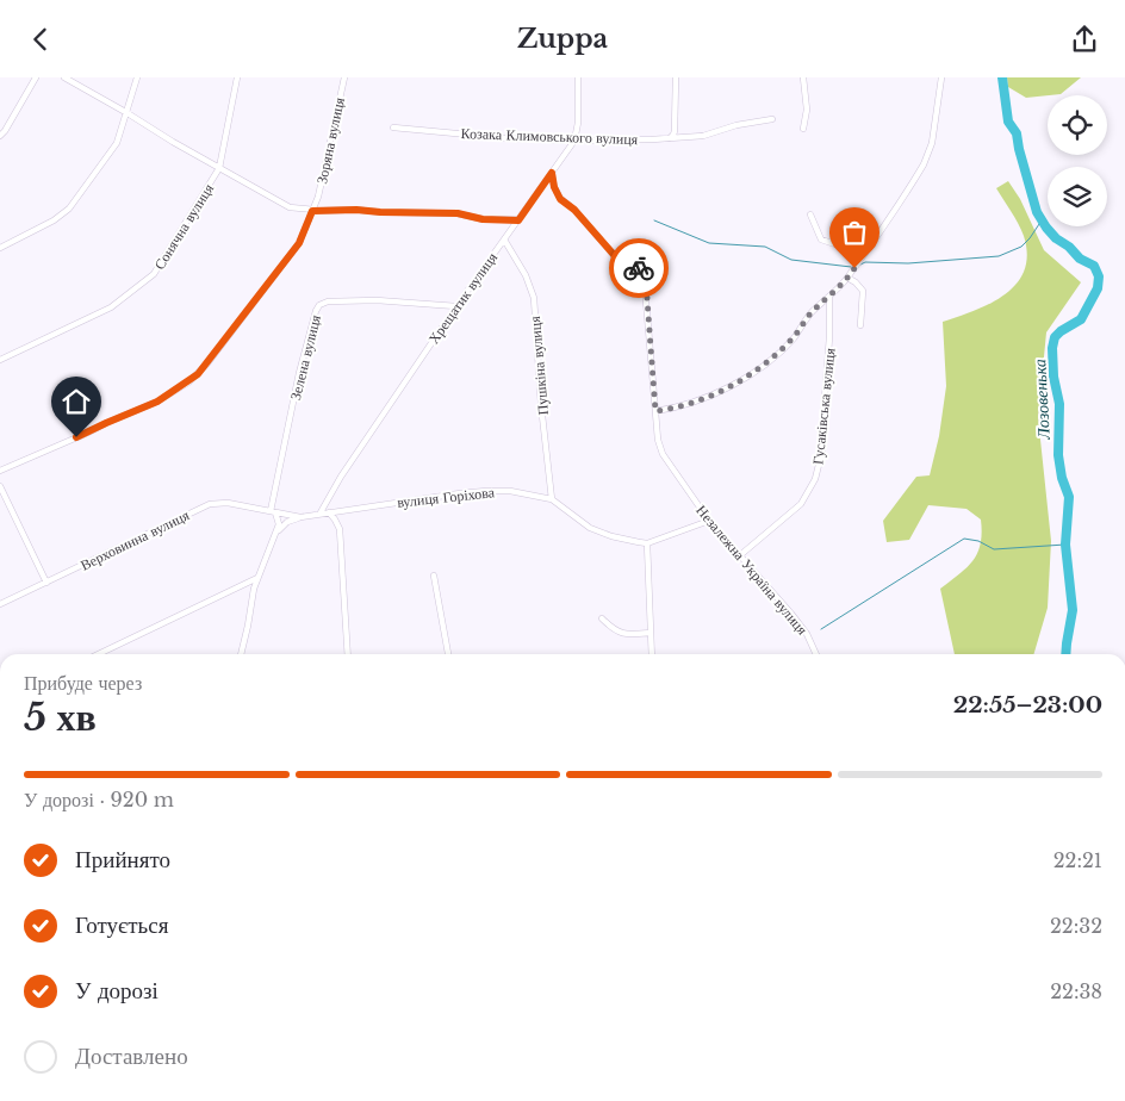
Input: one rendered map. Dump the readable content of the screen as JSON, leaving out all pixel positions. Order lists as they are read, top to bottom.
{
  "streets": {
    "street": [
      "Козака Климовського вулиця",
      "Зоряна вулиця",
      "Сонячна вулиця",
      "Хрещатик вулиця",
      "Зелена вулиця",
      "Пушкіна вулиця",
      "Гусаківська вулиця",
      "вулиця Горіхова",
      "Верховинна вулиця",
      "Незалежна Україна вулиця"
    ]
  },
  "crossings": [
    ["Козака Климовського вулиця", "Хрещатик вулиця"],
    ["Хрещатик вулиця", "Зелена вулиця"],
    ["Хрещатик вулиця", "Пушкіна вулиця"],
    ["Хрещатик вулиця", "вулиця Горіхова"],
    ["Хрещатик вулиця", "Незалежна Україна вулиця"],
    ["Зелена вулиця", "вулиця Горіхова"],
    ["Зелена вулиця", "Верховинна вулиця"],
    ["Пушкіна вулиця", "вулиця Горіхова"],
    ["Гусаківська вулиця", "Незалежна Україна вулиця"],
    ["вулиця Горіхова", "Верховинна вулиця"]
  ],
  "water": ["Лозовенька"],
  "page": {
    "header": "Zuppa",
    "heading": ["5 хв", "Прибуде через", "22:55–23:00"],
    "bar": "У дорозі · 920 m",
    "list": [
      ["Прийнято", "22:21"],
      ["Готується", "22:32"],
      ["У дорозі", "22:38"],
      "Доставлено"
    ]
  }
}
